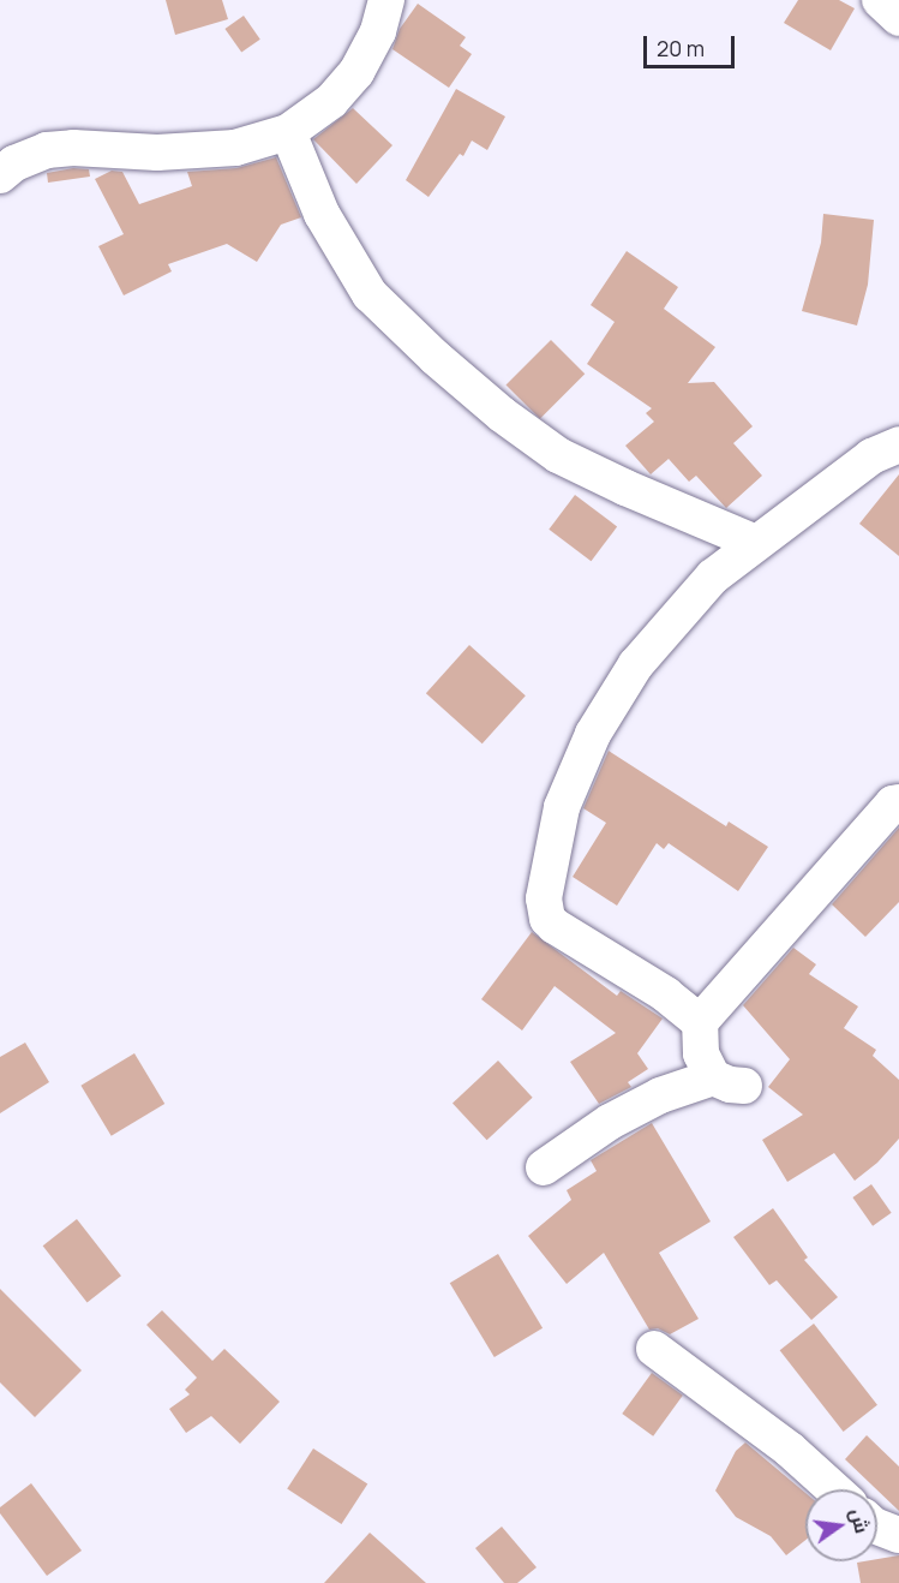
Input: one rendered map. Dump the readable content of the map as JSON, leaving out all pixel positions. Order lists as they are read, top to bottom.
{
  "scale_bar": "20 m",
  "north": "right"
}
